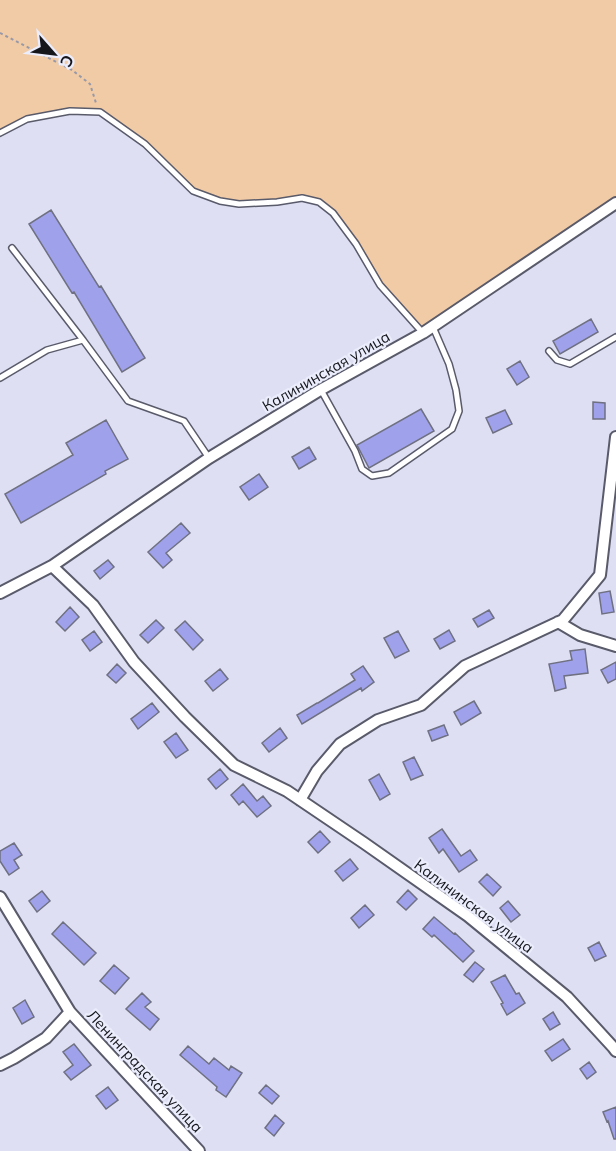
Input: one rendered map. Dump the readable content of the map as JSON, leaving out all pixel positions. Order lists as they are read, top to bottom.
{
  "streets": {
    "street": ["Калининская улица", "Ленинградская улица"]
  },
  "north": "bottom right"
}
